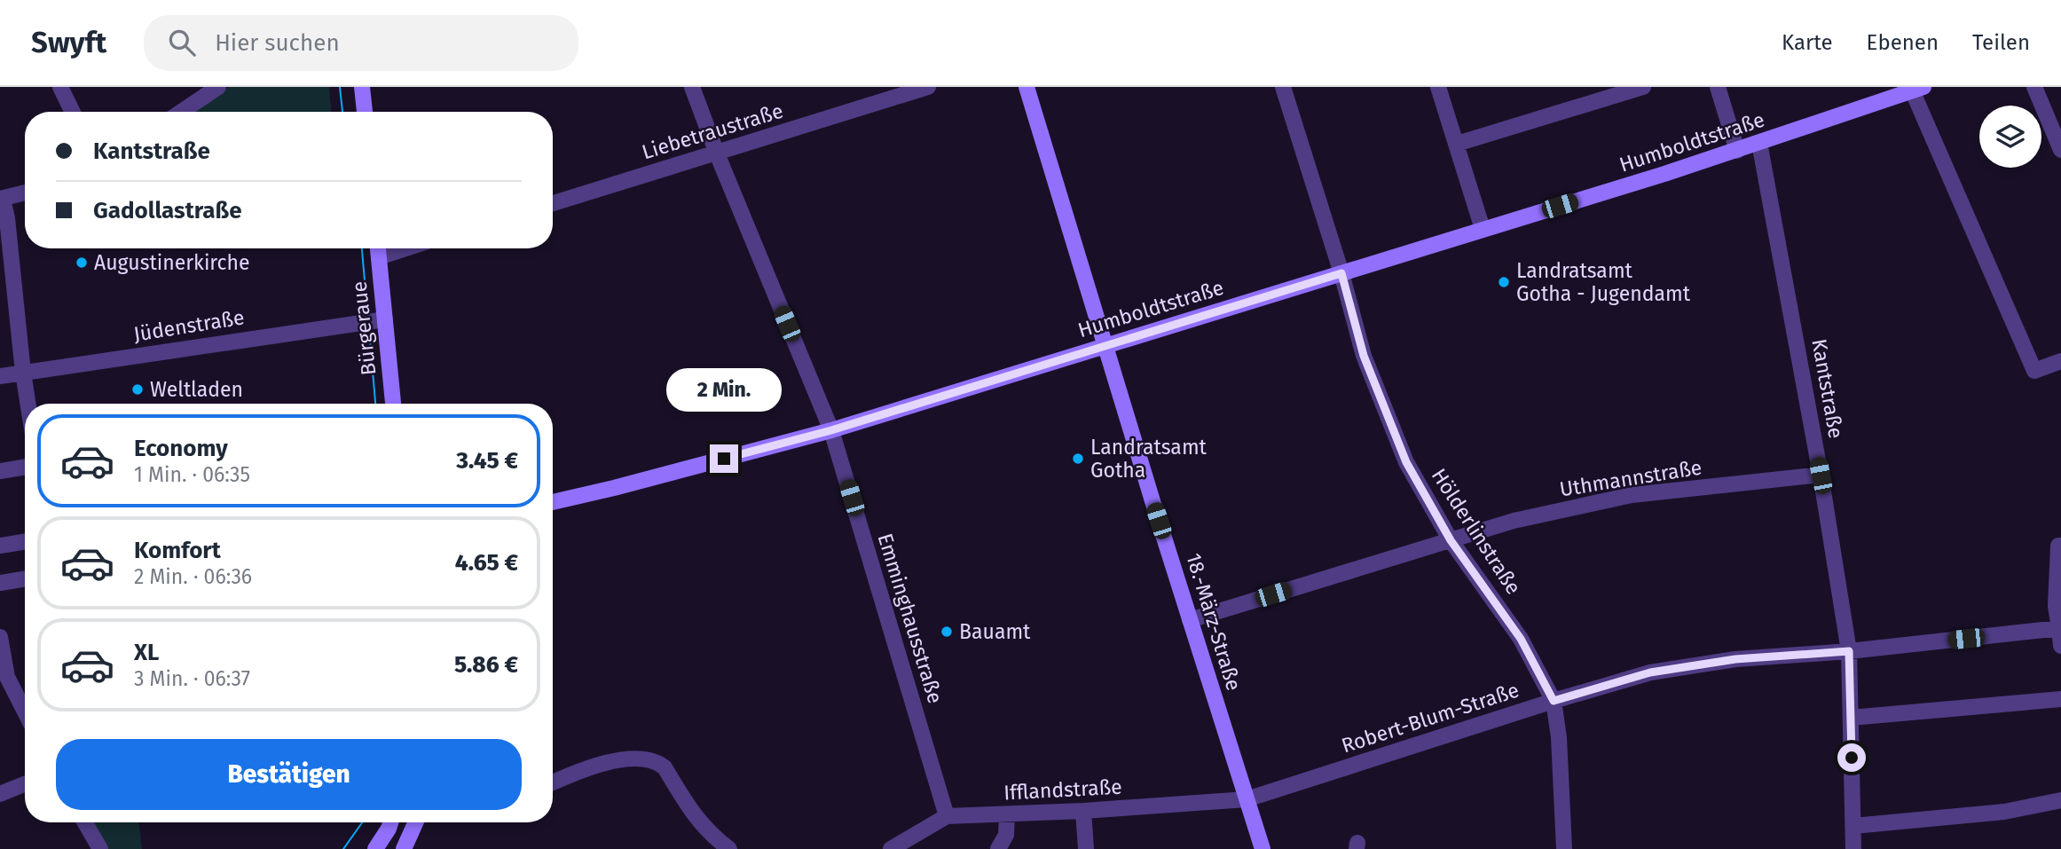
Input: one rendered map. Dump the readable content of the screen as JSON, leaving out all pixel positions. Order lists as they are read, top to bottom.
{
  "streets": {
    "main road": ["Humboldtstraße", "Bürgeraue", "18.-März-Straße"],
    "street": [
      "Liebetraustraße",
      "Jüdenstraße",
      "Kantstraße",
      "Uthmannstraße",
      "Hölderlinstraße",
      "Emminghausstraße",
      "Robert-Blum-Straße",
      "Ifflandstraße"
    ]
  },
  "crossings": [
    ["Liebetraustraße", "Emminghausstraße"],
    ["Humboldtstraße", "Kantstraße"],
    ["Humboldtstraße", "Hölderlinstraße"],
    ["Humboldtstraße", "Emminghausstraße"],
    ["Humboldtstraße", "18.-März-Straße"],
    ["Jüdenstraße", "Bürgeraue"],
    ["Kantstraße", "Uthmannstraße"],
    ["Kantstraße", "Robert-Blum-Straße"],
    ["Uthmannstraße", "Hölderlinstraße"],
    ["Uthmannstraße", "18.-März-Straße"],
    ["Hölderlinstraße", "Robert-Blum-Straße"],
    ["Emminghausstraße", "Ifflandstraße"],
    ["18.-März-Straße", "Robert-Blum-Straße"],
    ["18.-März-Straße", "Ifflandstraße"],
    ["Robert-Blum-Straße", "Ifflandstraße"]
  ],
  "places": [
    "Augustinerkirche",
    "Landratsamt Gotha - Jugendamt",
    "Weltladen",
    "Landratsamt Gotha",
    "Bauamt"
  ],
  "page": {
    "header": "Swyft",
    "search": "Hier suchen",
    "nav": ["Karte", "Ebenen", "Teilen"],
    "banner": ["Kantstraße", "Gadollastraße"],
    "bubble": "2 Min.",
    "list": [
      {
        "name": "Economy",
        "note": "1 Min. · 06:35",
        "value": "3.45 €"
      },
      {
        "name": "Komfort",
        "note": "2 Min. · 06:36",
        "value": "4.65 €"
      },
      {
        "name": "XL",
        "note": "3 Min. · 06:37",
        "value": "5.86 €"
      }
    ],
    "buttons": "Bestätigen"
  }
}
